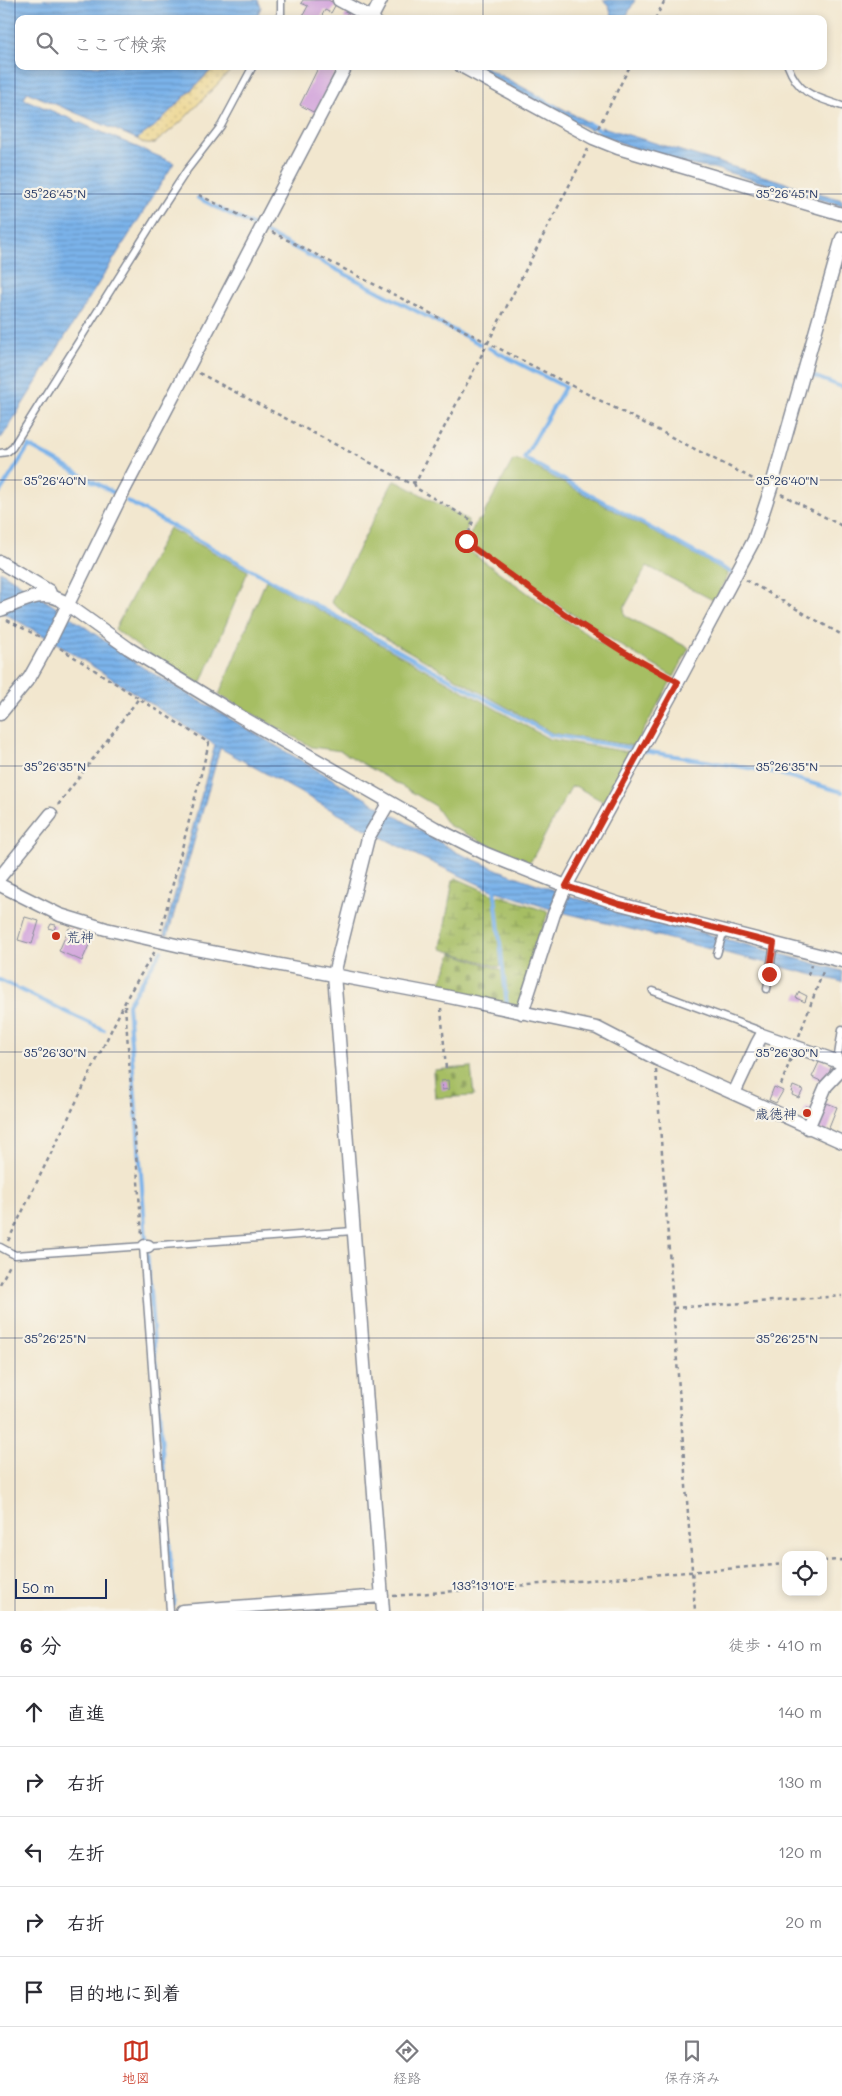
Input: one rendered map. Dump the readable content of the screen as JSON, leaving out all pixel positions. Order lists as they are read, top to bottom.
{
  "places": ["荒神", "歳徳神"],
  "scale_bar": "50 m",
  "page": {
    "search": "ここで検索",
    "scale": "50 m",
    "heading": ["6 分", "徒歩 · 410 m"],
    "list": [
      ["直進", "140 m"],
      ["右折", "130 m"],
      ["左折", "120 m"],
      ["右折", "20 m"],
      "目的地に到着"
    ],
    "nav": ["地図", "経路", "保存済み"]
  },
  "coordinates": [
    "35°26'45\"N",
    "35°26'40\"N",
    "35°26'35\"N",
    "35°26'30\"N",
    "35°26'25\"N",
    "133°13'10\"E"
  ]
}
